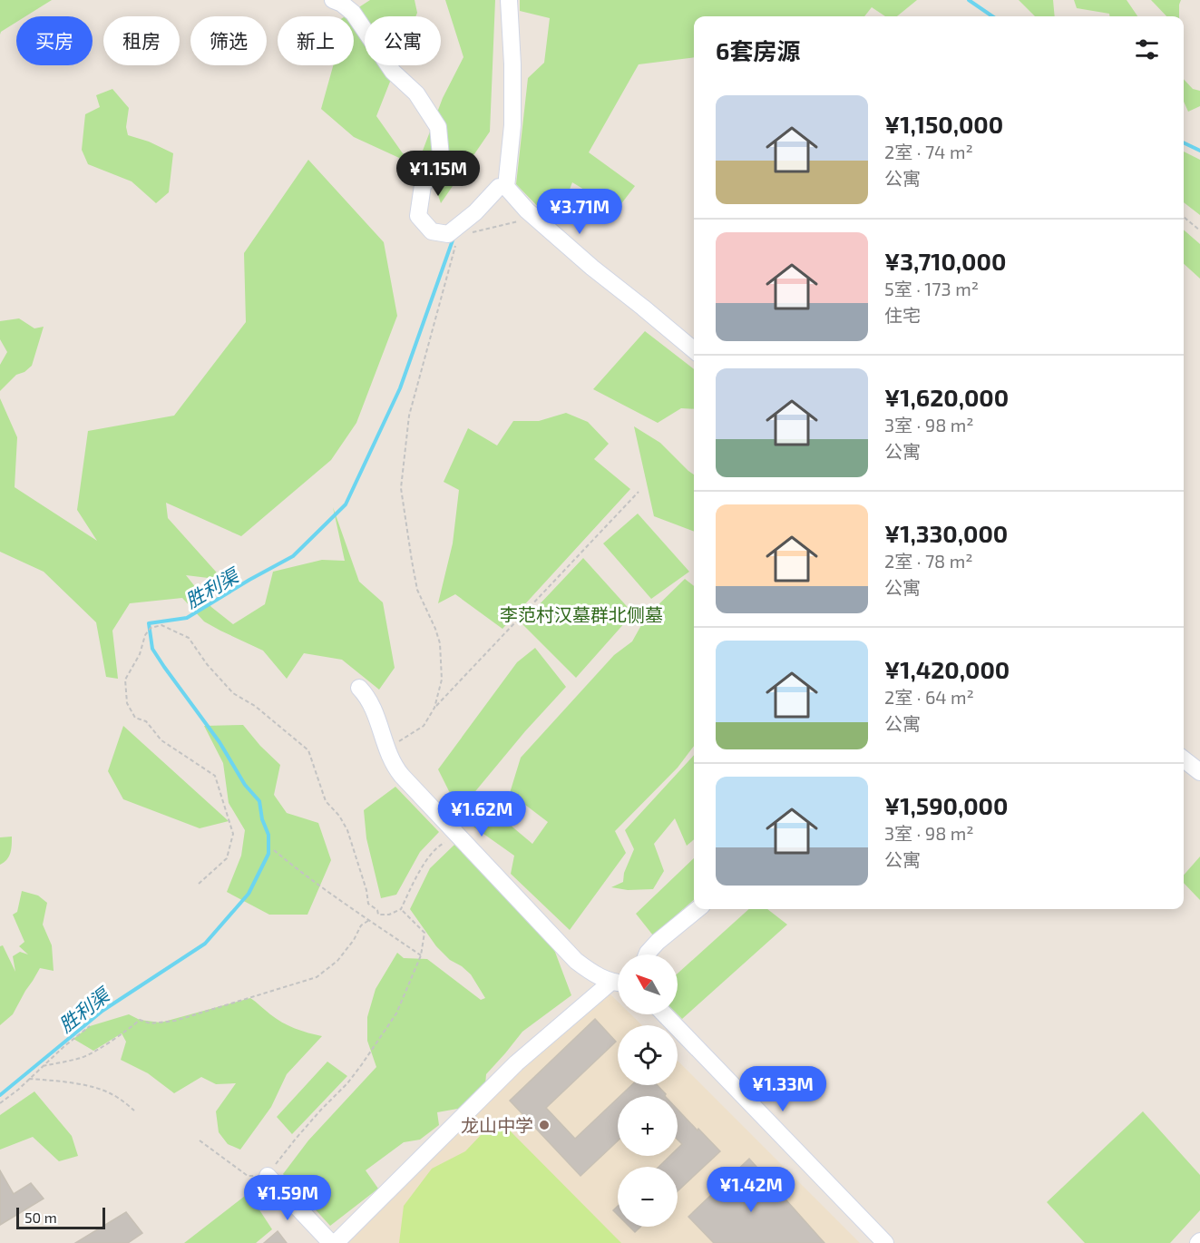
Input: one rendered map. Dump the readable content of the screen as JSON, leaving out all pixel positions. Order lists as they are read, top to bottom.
{
  "water": ["胜利渠"],
  "parks": ["李范村汉墓群北侧墓"],
  "places": ["龙山中学"],
  "scale_bar": "50 m",
  "north": "top left",
  "page": {
    "chip": [
      "买房",
      "租房",
      "筛选",
      "新上",
      "公寓"
    ],
    "heading": "6套房源",
    "list": [
      {
        "name": "¥1,150,000",
        "note": "2室 · 74 m² · 公寓"
      },
      {
        "name": "¥3,710,000",
        "note": "5室 · 173 m² · 住宅"
      },
      {
        "name": "¥1,620,000",
        "note": "3室 · 98 m² · 公寓"
      },
      {
        "name": "¥1,330,000",
        "note": "2室 · 78 m² · 公寓"
      },
      {
        "name": "¥1,420,000",
        "note": "2室 · 64 m² · 公寓"
      },
      {
        "name": "¥1,590,000",
        "note": "3室 · 98 m² · 公寓"
      }
    ],
    "price": [
      "¥1.15M",
      "¥3.71M",
      "¥1.62M",
      "¥1.33M",
      "¥1.42M",
      "¥1.59M"
    ],
    "map_buttons": ["+", "−"],
    "scale": "50 m"
  }
}
